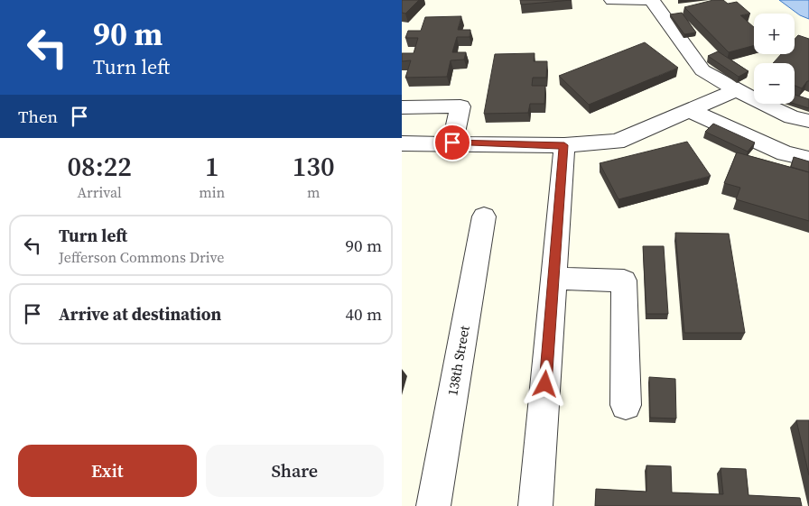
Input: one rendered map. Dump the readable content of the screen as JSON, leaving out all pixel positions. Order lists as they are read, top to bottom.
{
  "streets": {
    "street": ["138th Street"]
  },
  "page": {
    "turn": ["90 m", "Turn left"],
    "map_buttons": ["+", "−"],
    "then": "Then",
    "eta": [
      "08:22",
      "Arrival",
      "1",
      "min",
      "130",
      "m"
    ],
    "list": [
      {
        "name": "Turn left",
        "note": "Jefferson Commons Drive",
        "value": "90 m"
      },
      {
        "name": "Arrive at destination",
        "value": "40 m"
      }
    ],
    "buttons": ["Exit", "Share"]
  }
}
